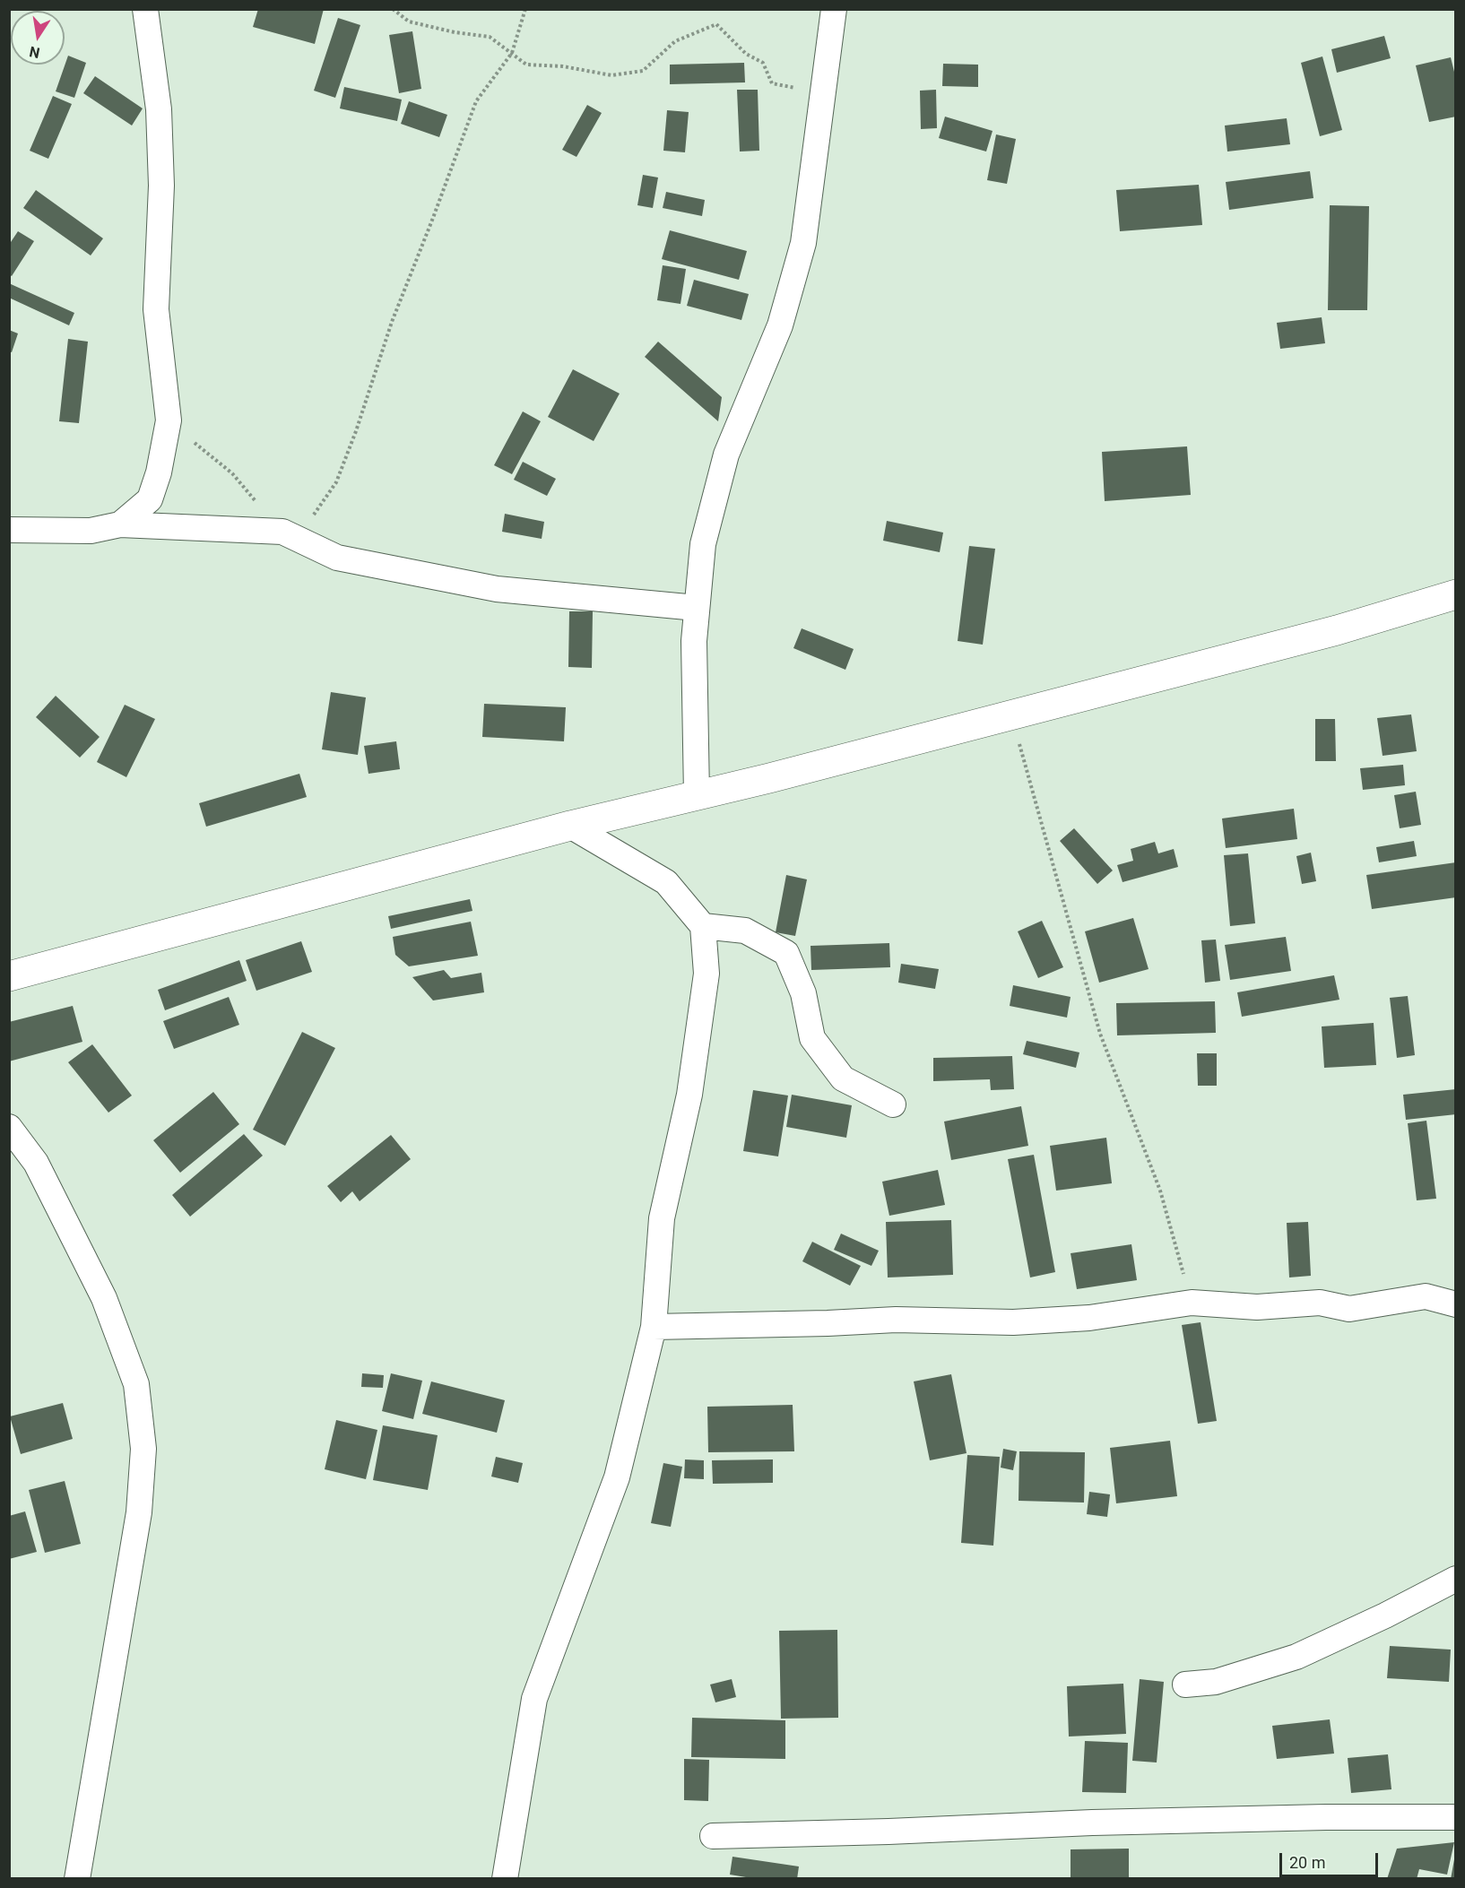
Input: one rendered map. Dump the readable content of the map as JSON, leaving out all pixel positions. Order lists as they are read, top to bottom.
{
  "scale_bar": "20 m",
  "north": "bottom"
}
